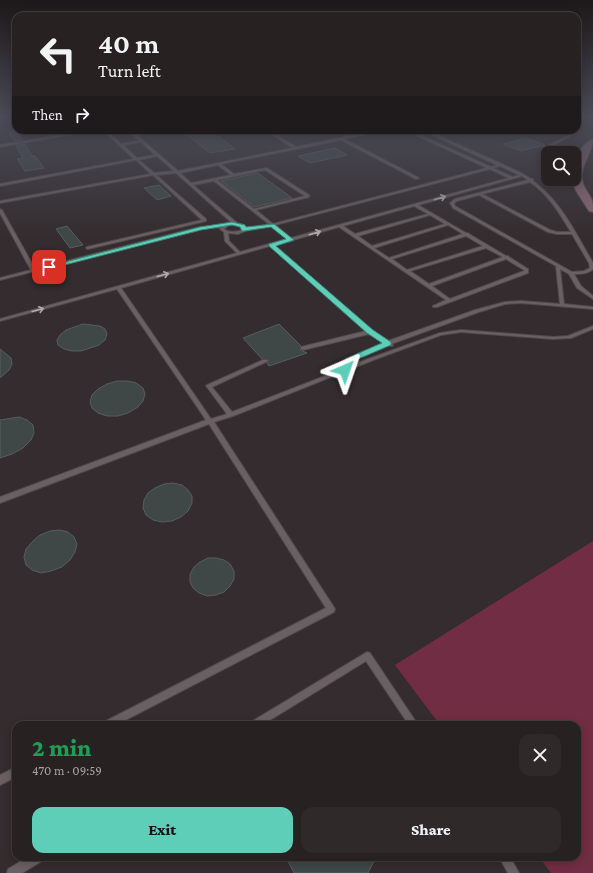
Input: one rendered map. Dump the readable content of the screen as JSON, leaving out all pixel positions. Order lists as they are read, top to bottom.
{
  "page": {
    "turn": ["40 m", "Turn left"],
    "then": "Then",
    "heading": ["2 min", "470 m · 09:59"],
    "buttons": ["Exit", "Share"]
  }
}
